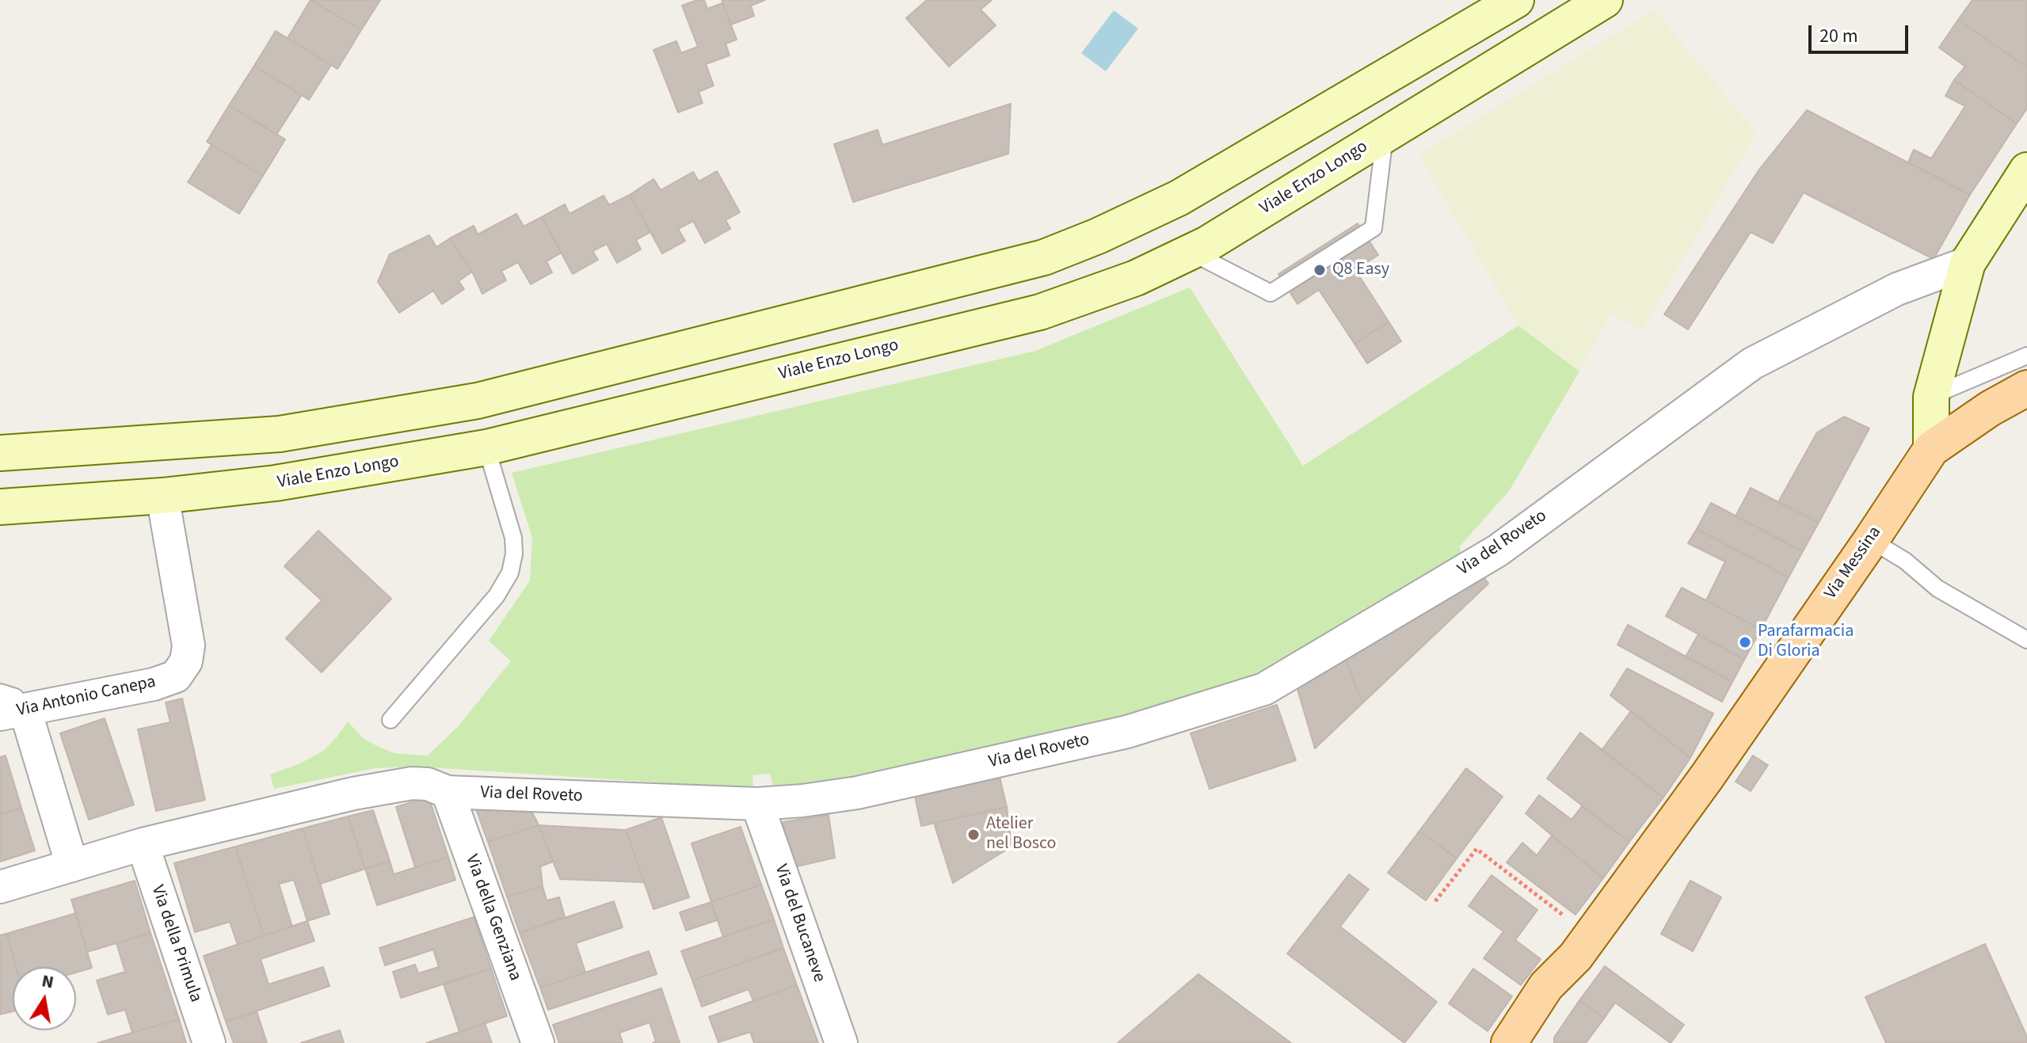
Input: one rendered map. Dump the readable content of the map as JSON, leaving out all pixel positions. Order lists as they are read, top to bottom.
{
  "streets": {
    "main road": ["Viale Enzo Longo", "Via Messina"],
    "street": [
      "Via del Roveto",
      "Via Antonio Canepa",
      "Via della Genziana",
      "Via del Bucaneve",
      "Via della Primula"
    ]
  },
  "crossings": [
    ["Viale Enzo Longo", "Via Antonio Canepa"],
    ["Via del Roveto", "Via della Genziana"],
    ["Via del Roveto", "Via del Bucaneve"],
    ["Via del Roveto", "Via della Primula"]
  ],
  "places": ["Q8 Easy", "Parafarmacia Di Gloria", "Atelier nel Bosco"],
  "scale_bar": "20 m",
  "north": "top"
}
